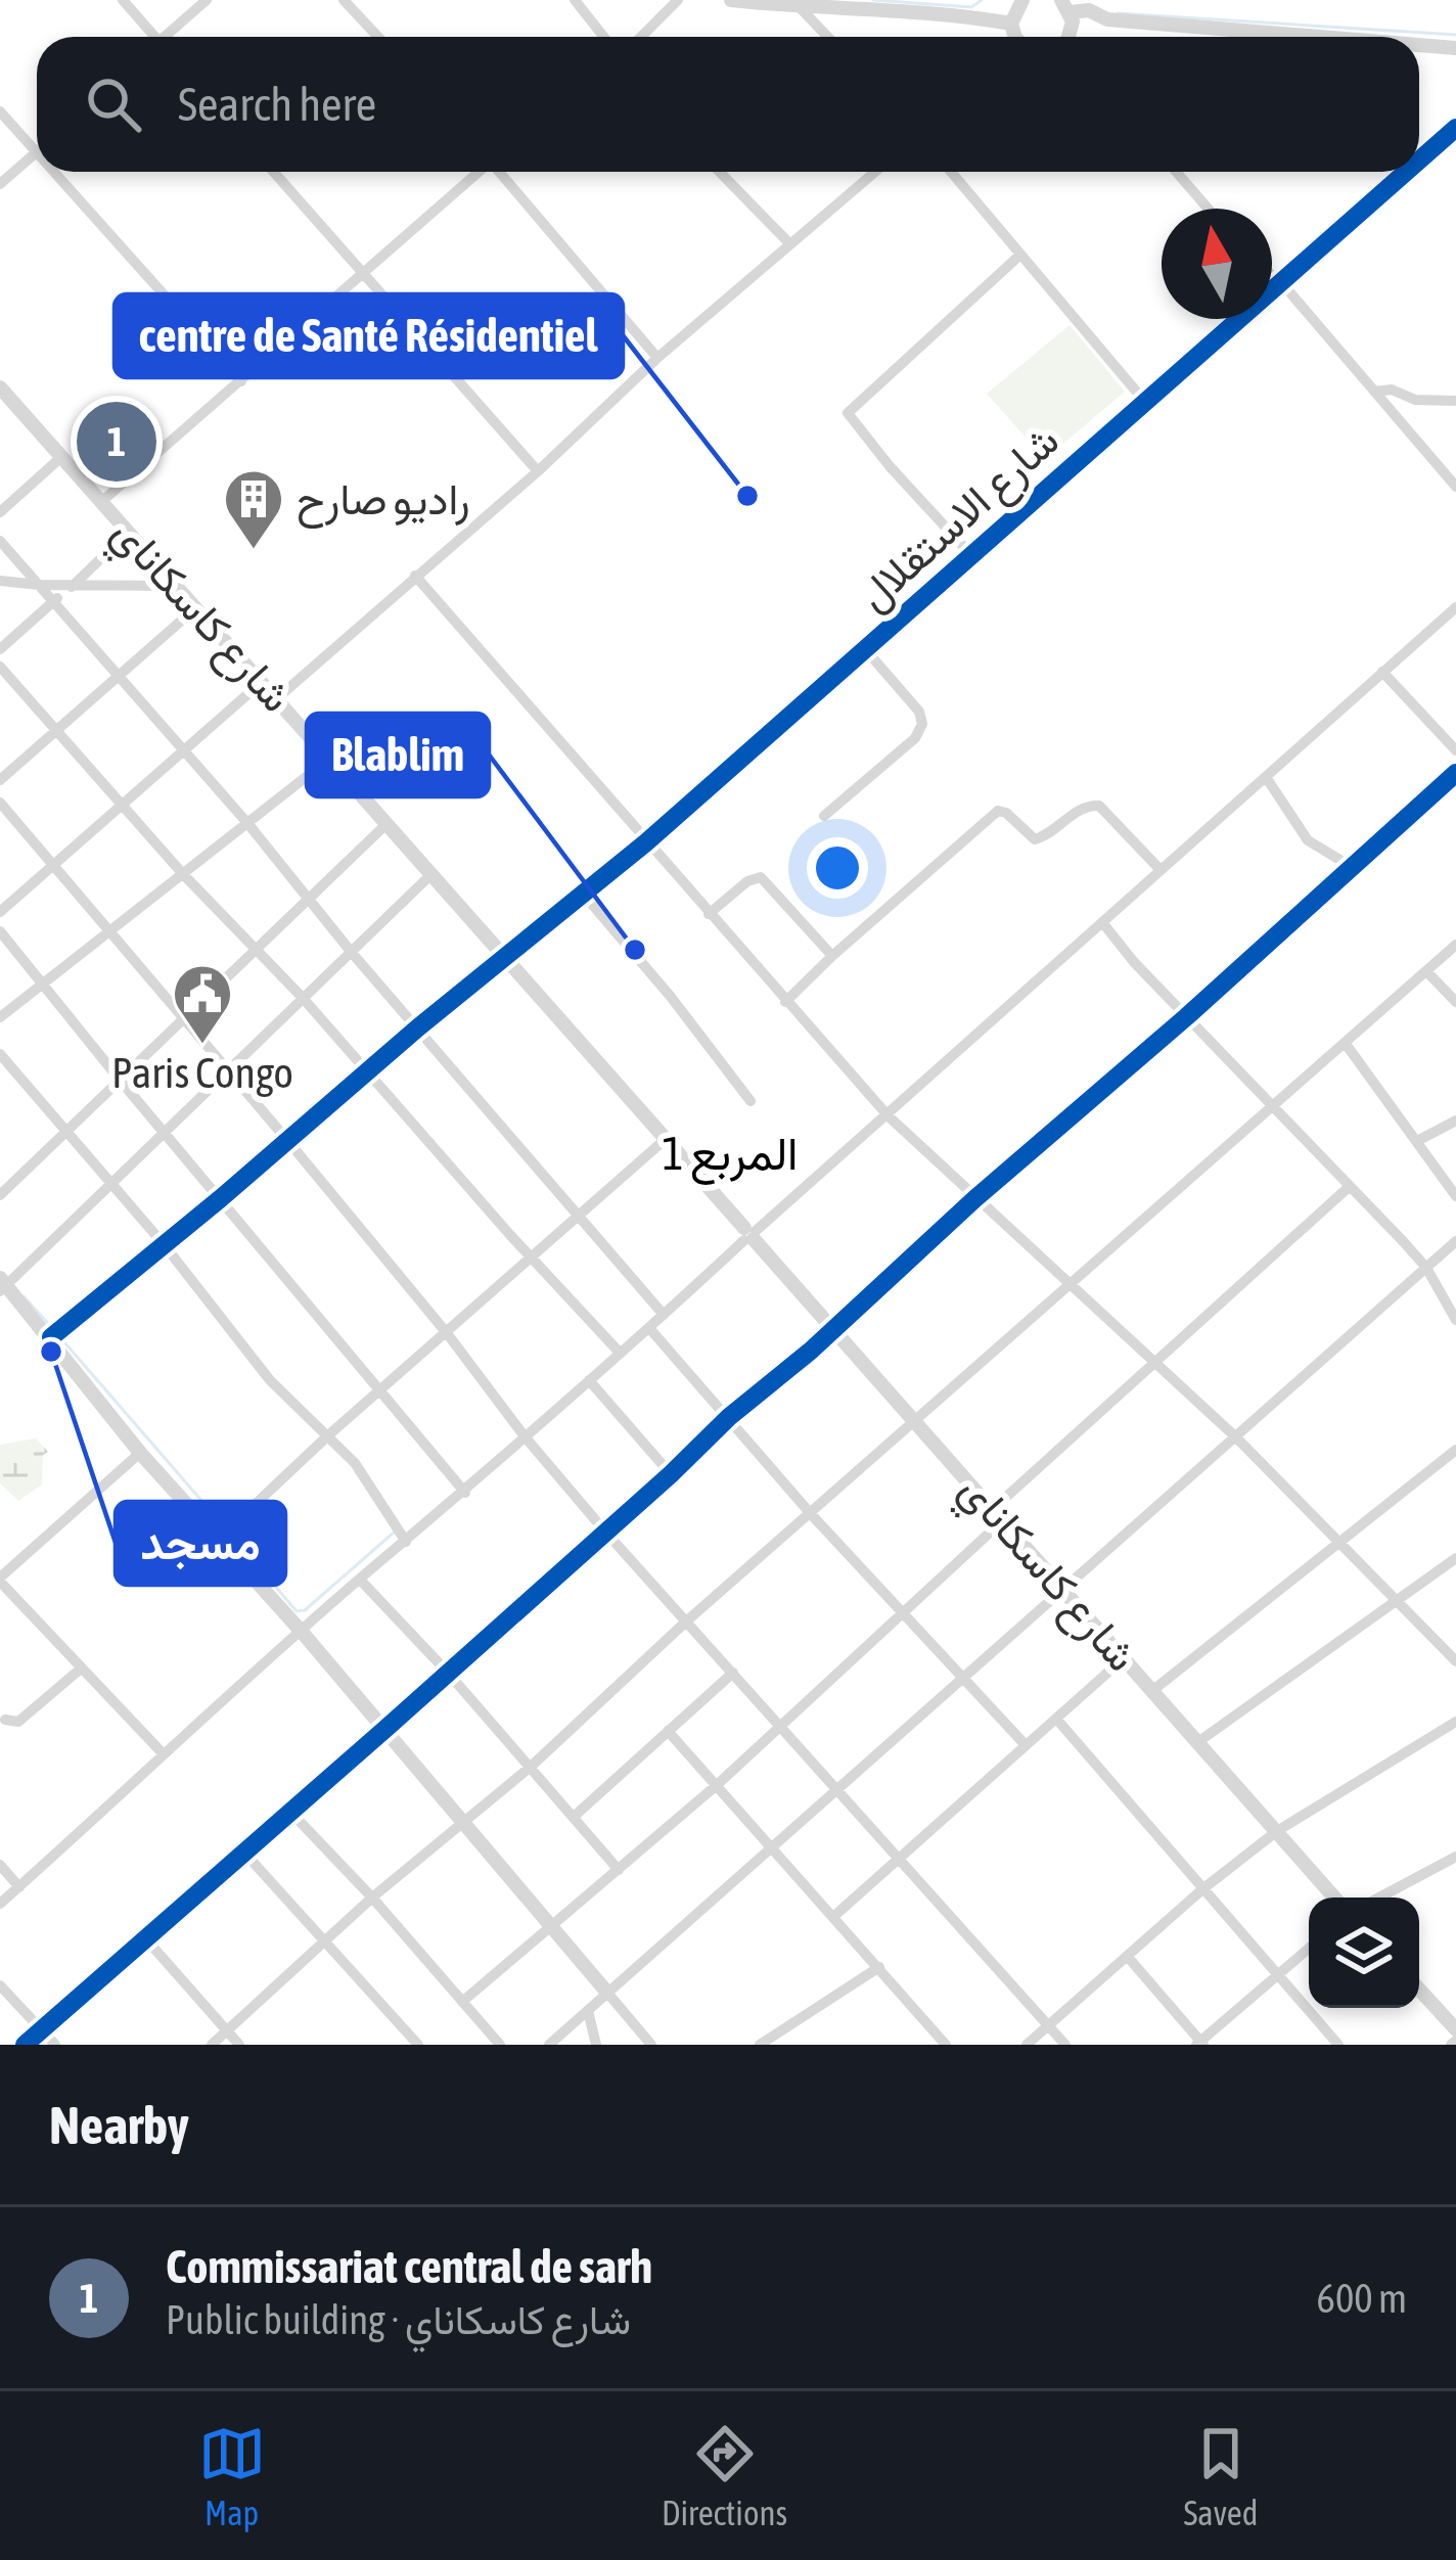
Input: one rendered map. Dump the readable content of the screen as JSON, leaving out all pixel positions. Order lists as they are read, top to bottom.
{
  "streets": {
    "street": ["شارع الاستقلال", "شارع كاسكاناي"]
  },
  "crossings": [
    ["شارع الاستقلال", "شارع كاسكاناي"]
  ],
  "districts": ["المربع 1"],
  "places": {
    "other": ["centre de Santé Résidentiel", "Blablim", "مسجد"],
    "building": ["راديو صارح"],
    "public building": ["Paris Congo"]
  },
  "north": "top",
  "page": {
    "search": "Search here",
    "pins": "1",
    "heading": "Nearby",
    "list": [
      {
        "mark": "1",
        "name": "Commissariat central de sarh",
        "note": "Public building · شارع كاسكاناي",
        "value": "600 m"
      }
    ],
    "nav": ["Map", "Directions", "Saved"]
  }
}
